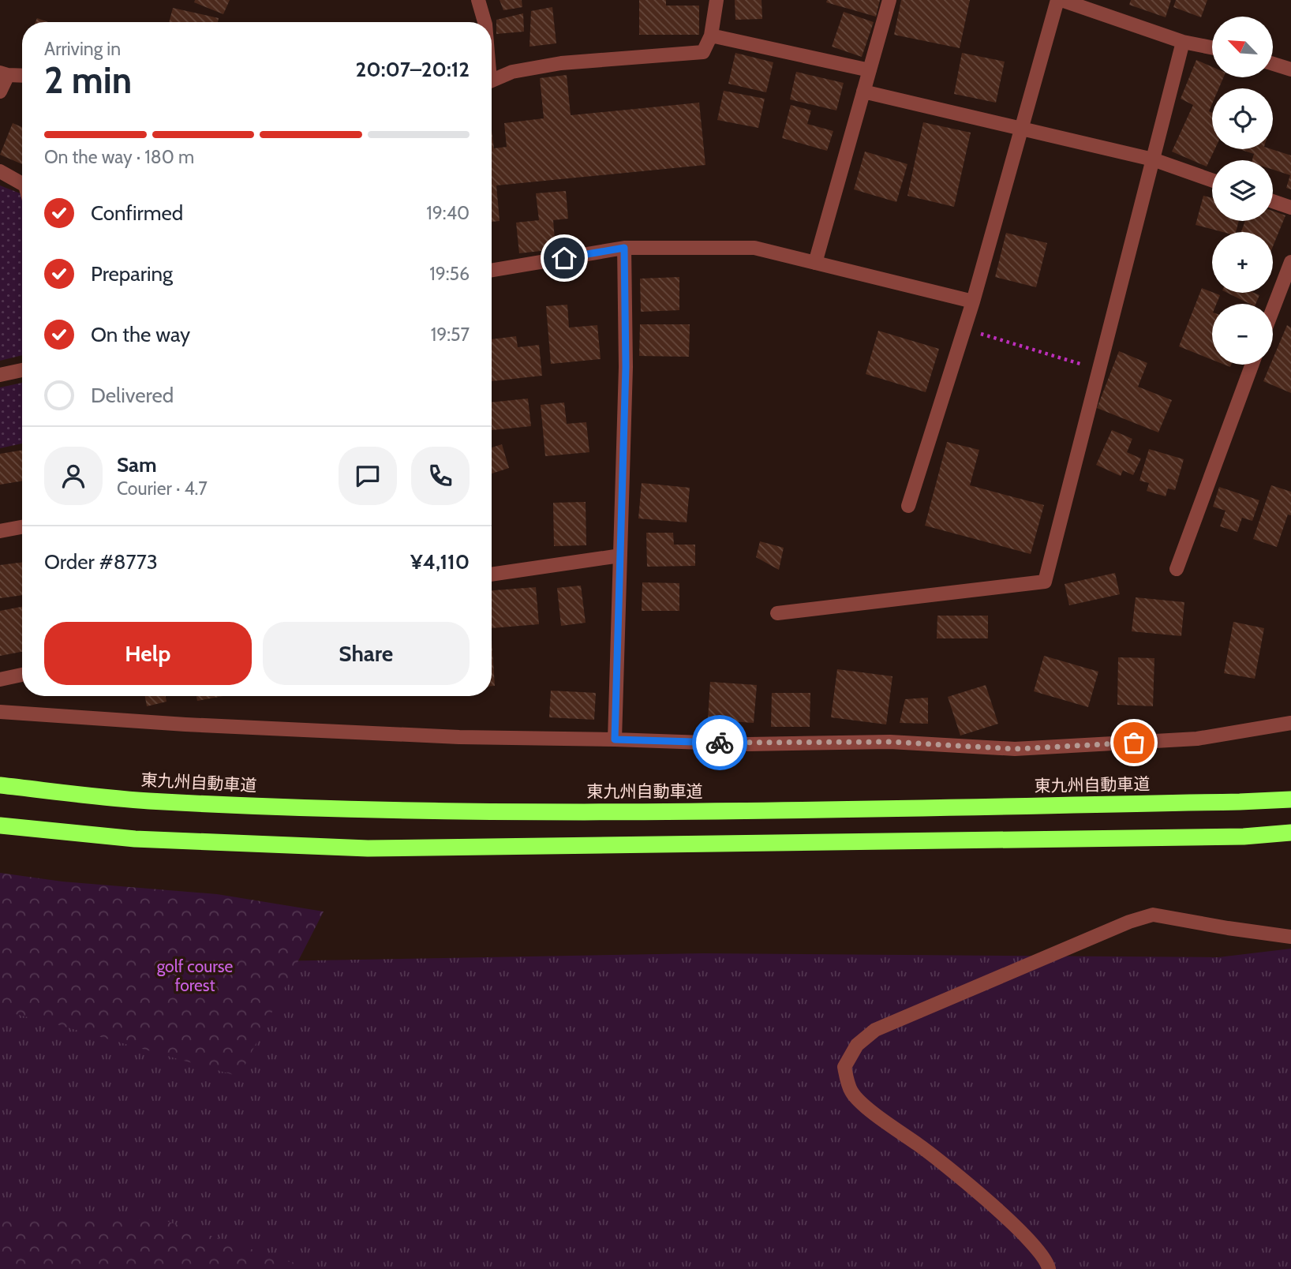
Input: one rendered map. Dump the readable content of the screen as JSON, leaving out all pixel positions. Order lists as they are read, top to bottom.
{
  "streets": {
    "highway": ["東九州自動車道"]
  },
  "parks": ["golf course forest"],
  "north": "top left",
  "page": {
    "map_buttons": ["+", "−"],
    "heading": ["2 min", "Arriving in", "20:07–20:12"],
    "panel": [
      "Sam",
      "Courier · 4.7",
      "Order #8773",
      "¥4,110"
    ],
    "bar": "On the way · 180 m",
    "list": [
      ["Confirmed", "19:40"],
      ["Preparing", "19:56"],
      ["On the way", "19:57"],
      "Delivered"
    ],
    "buttons": ["Help", "Share"]
  }
}
